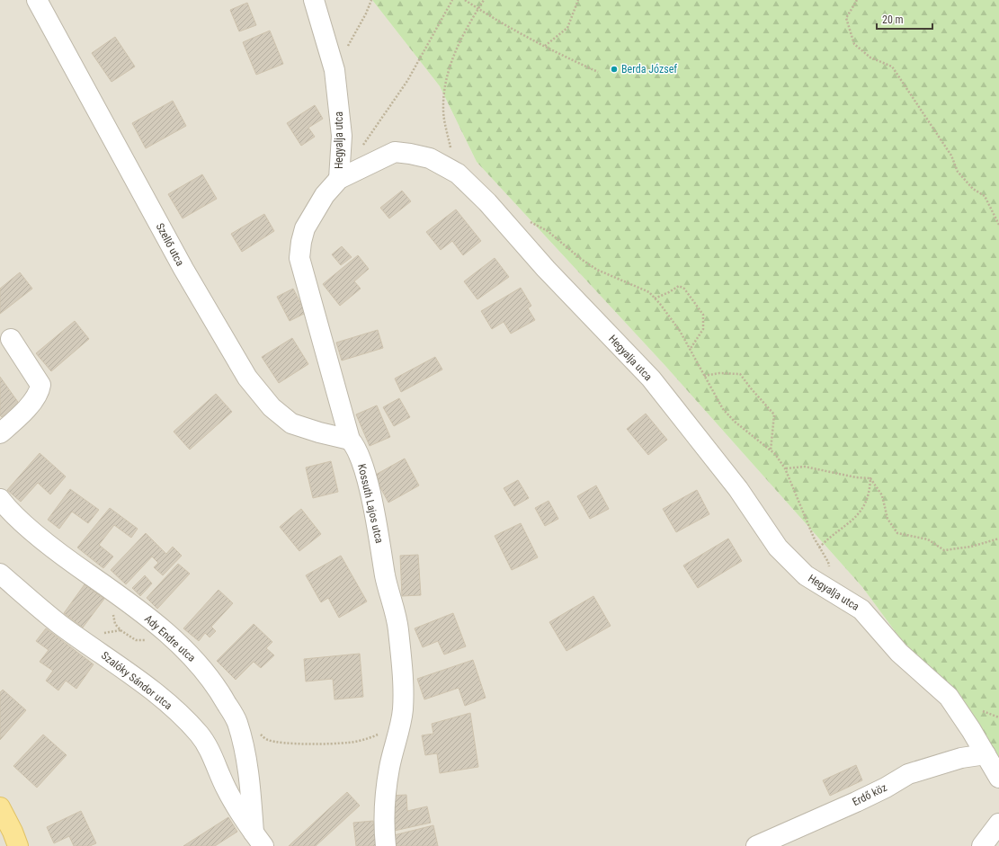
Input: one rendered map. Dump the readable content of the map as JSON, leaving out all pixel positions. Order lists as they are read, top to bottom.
{
  "streets": {
    "street": [
      "Hegyalja utca",
      "Szellő utca",
      "Kossuth Lajos utca",
      "Ady Endre utca",
      "Szalóky Sándor utca",
      "Erdő köz"
    ]
  },
  "crossings": [
    ["Hegyalja utca", "Kossuth Lajos utca"],
    ["Hegyalja utca", "Erdő köz"],
    ["Szellő utca", "Kossuth Lajos utca"],
    ["Ady Endre utca", "Szalóky Sándor utca"]
  ],
  "places": ["Berda József"],
  "scale_bar": "20 m"
}
